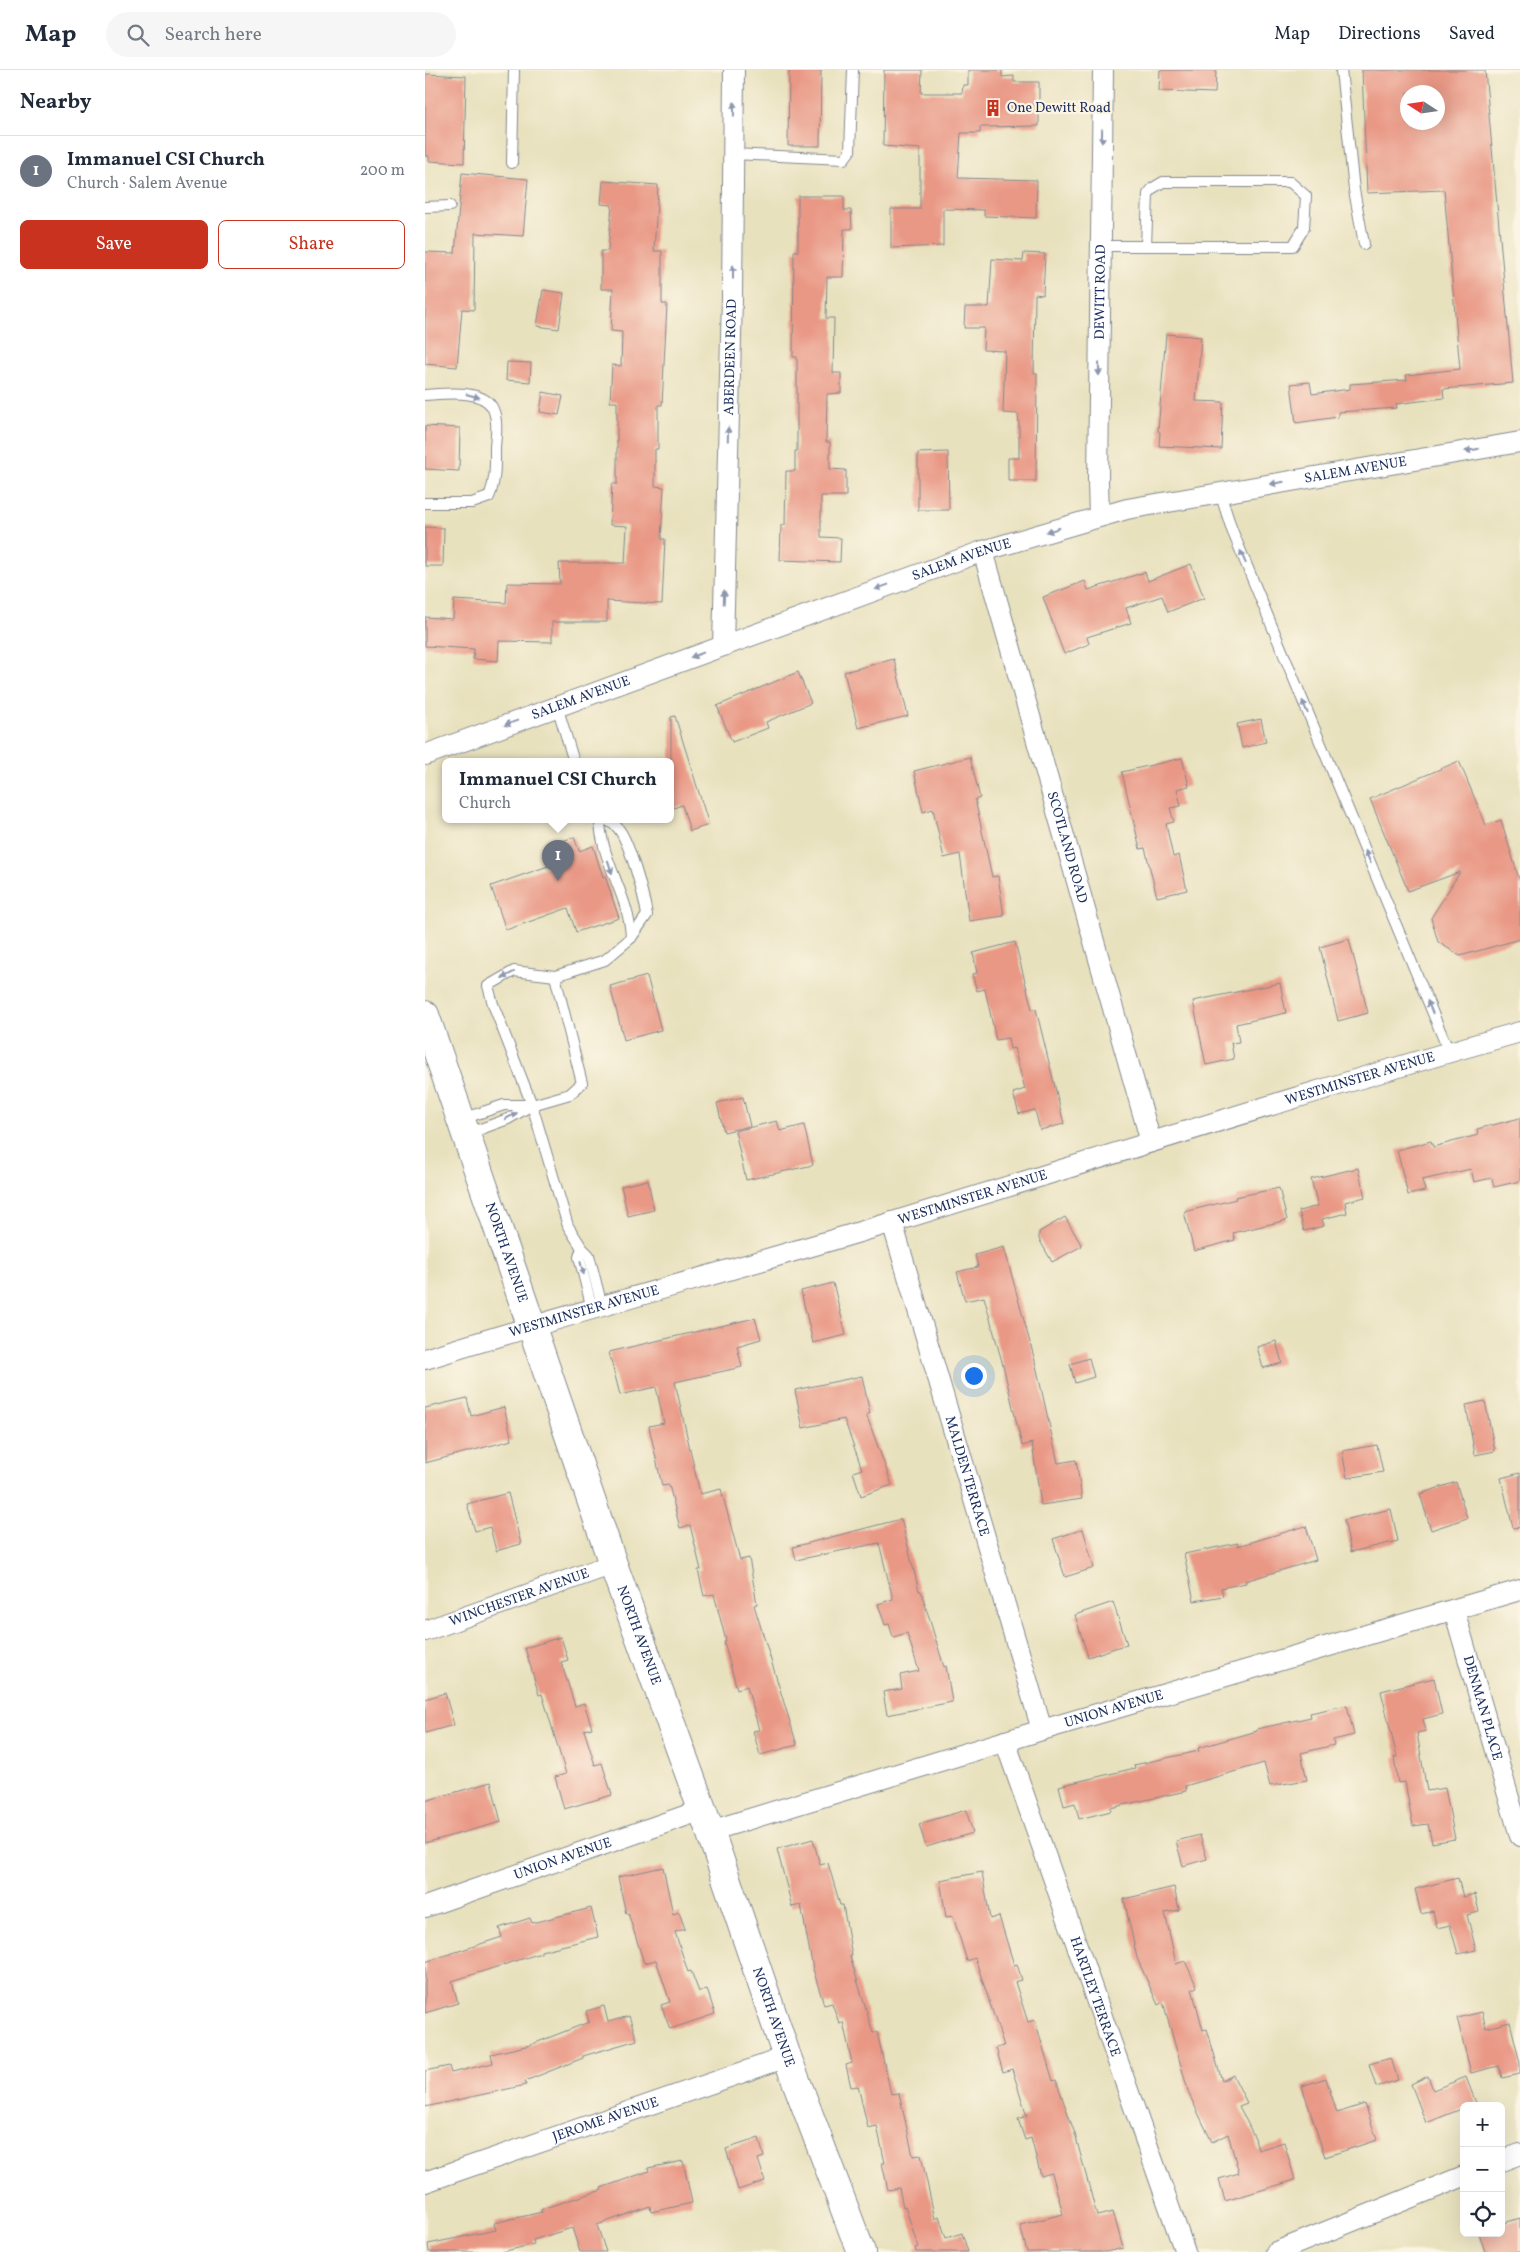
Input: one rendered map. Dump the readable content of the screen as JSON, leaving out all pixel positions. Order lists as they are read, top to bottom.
{
  "streets": {
    "main road": ["NORTH AVENUE"],
    "street": [
      "DEWITT ROAD",
      "ABERDEEN ROAD",
      "SALEM AVENUE",
      "SCOTLAND ROAD",
      "WESTMINSTER AVENUE",
      "MALDEN TERRACE",
      "WINCHESTER AVENUE",
      "DENMAN PLACE",
      "UNION AVENUE",
      "HARTLEY TERRACE",
      "JEROME AVENUE"
    ]
  },
  "crossings": [
    ["DEWITT ROAD", "SALEM AVENUE"],
    ["ABERDEEN ROAD", "SALEM AVENUE"],
    ["SALEM AVENUE", "SCOTLAND ROAD"],
    ["SCOTLAND ROAD", "WESTMINSTER AVENUE"],
    ["WESTMINSTER AVENUE", "NORTH AVENUE"],
    ["WESTMINSTER AVENUE", "MALDEN TERRACE"],
    ["NORTH AVENUE", "WINCHESTER AVENUE"],
    ["NORTH AVENUE", "UNION AVENUE"],
    ["NORTH AVENUE", "JEROME AVENUE"],
    ["MALDEN TERRACE", "UNION AVENUE"],
    ["DENMAN PLACE", "UNION AVENUE"],
    ["UNION AVENUE", "HARTLEY TERRACE"]
  ],
  "one_way": ["DEWITT ROAD", "ABERDEEN ROAD", "SALEM AVENUE"],
  "places": {
    "building": ["One Dewitt Road"]
  },
  "north": "left",
  "page": {
    "header": "Map",
    "search": "Search here",
    "nav": ["Map", "Directions", "Saved"],
    "heading": "Nearby",
    "list": [
      {
        "mark": "1",
        "name": "Immanuel CSI Church",
        "note": "Church · Salem Avenue",
        "value": "200 m"
      }
    ],
    "buttons": ["Save", "Share"],
    "popup": ["Immanuel CSI Church", "Church"],
    "pins": "1",
    "map_buttons": ["+", "−"]
  }
}
